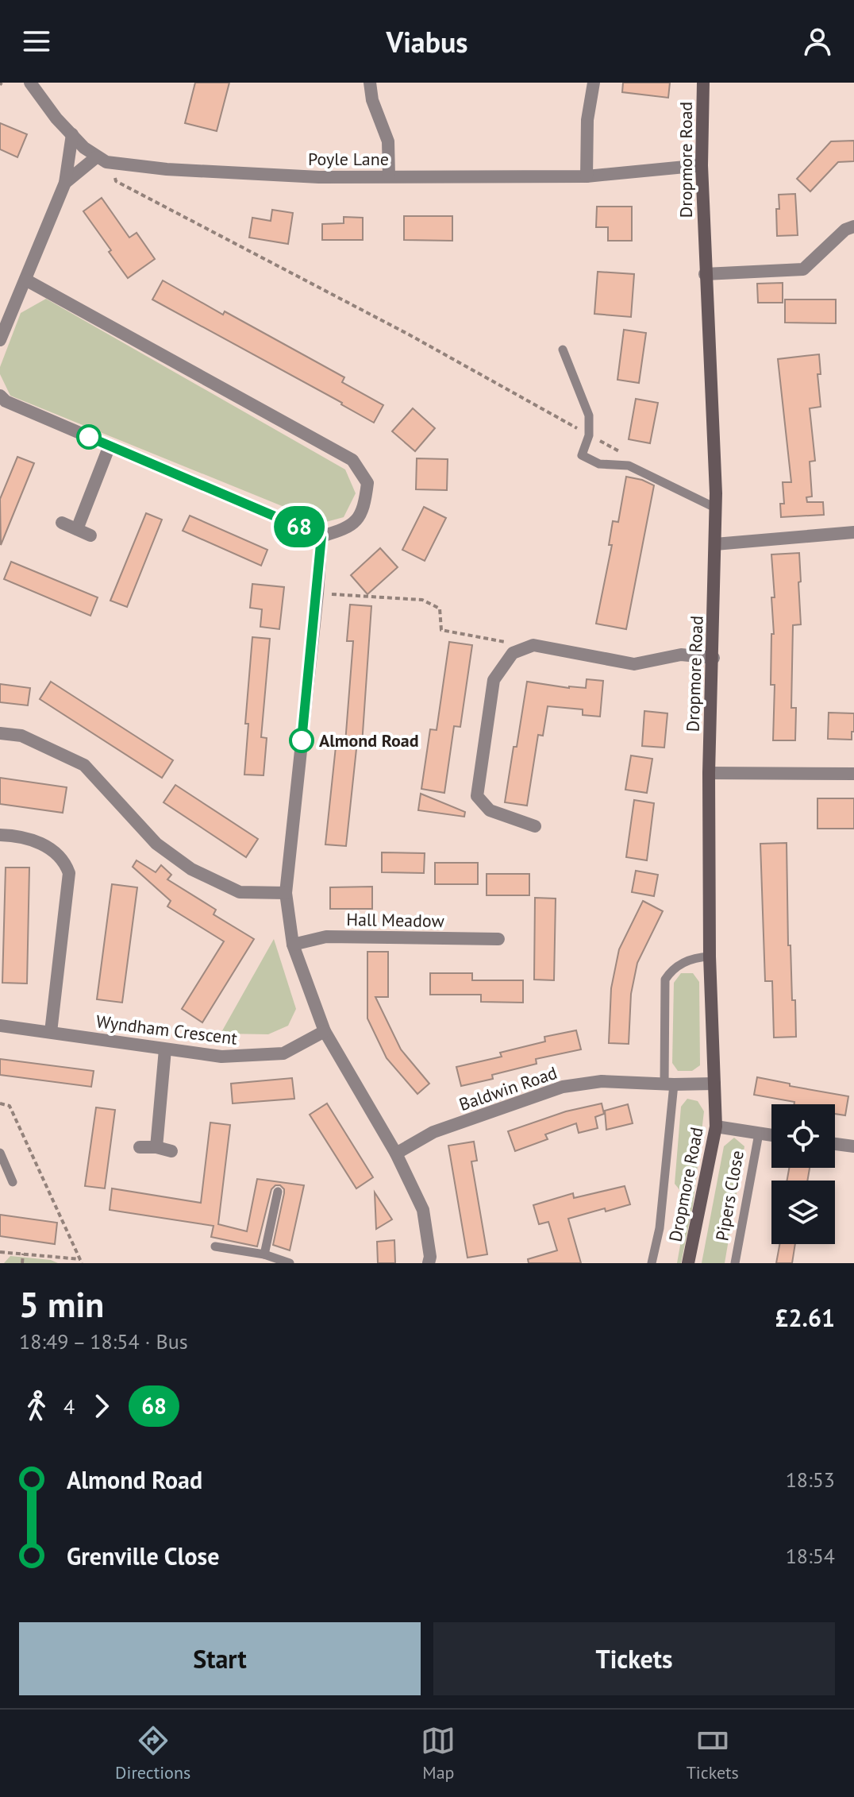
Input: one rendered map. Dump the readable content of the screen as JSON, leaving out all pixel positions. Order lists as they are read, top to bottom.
{
  "streets": {
    "street": [
      "Poyle Lane",
      "Dropmore Road",
      "Hall Meadow",
      "Wyndham Crescent",
      "Baldwin Road",
      "Pipers Close"
    ]
  },
  "crossings": [
    ["Poyle Lane", "Dropmore Road"],
    ["Dropmore Road", "Baldwin Road"],
    ["Dropmore Road", "Pipers Close"]
  ],
  "places": ["Almond Road"],
  "lines": ["bus line 68"],
  "page": {
    "header": "Viabus",
    "on_map": "68",
    "heading": ["5 min", "18:49 – 18:54 · Bus", "£2.61"],
    "legs": ["4", "68"],
    "list": [
      {
        "name": "Almond Road",
        "value": "18:53"
      },
      {
        "name": "Grenville Close",
        "value": "18:54"
      }
    ],
    "buttons": ["Start", "Tickets"],
    "tabs": ["Directions", "Map", "Tickets"]
  }
}
